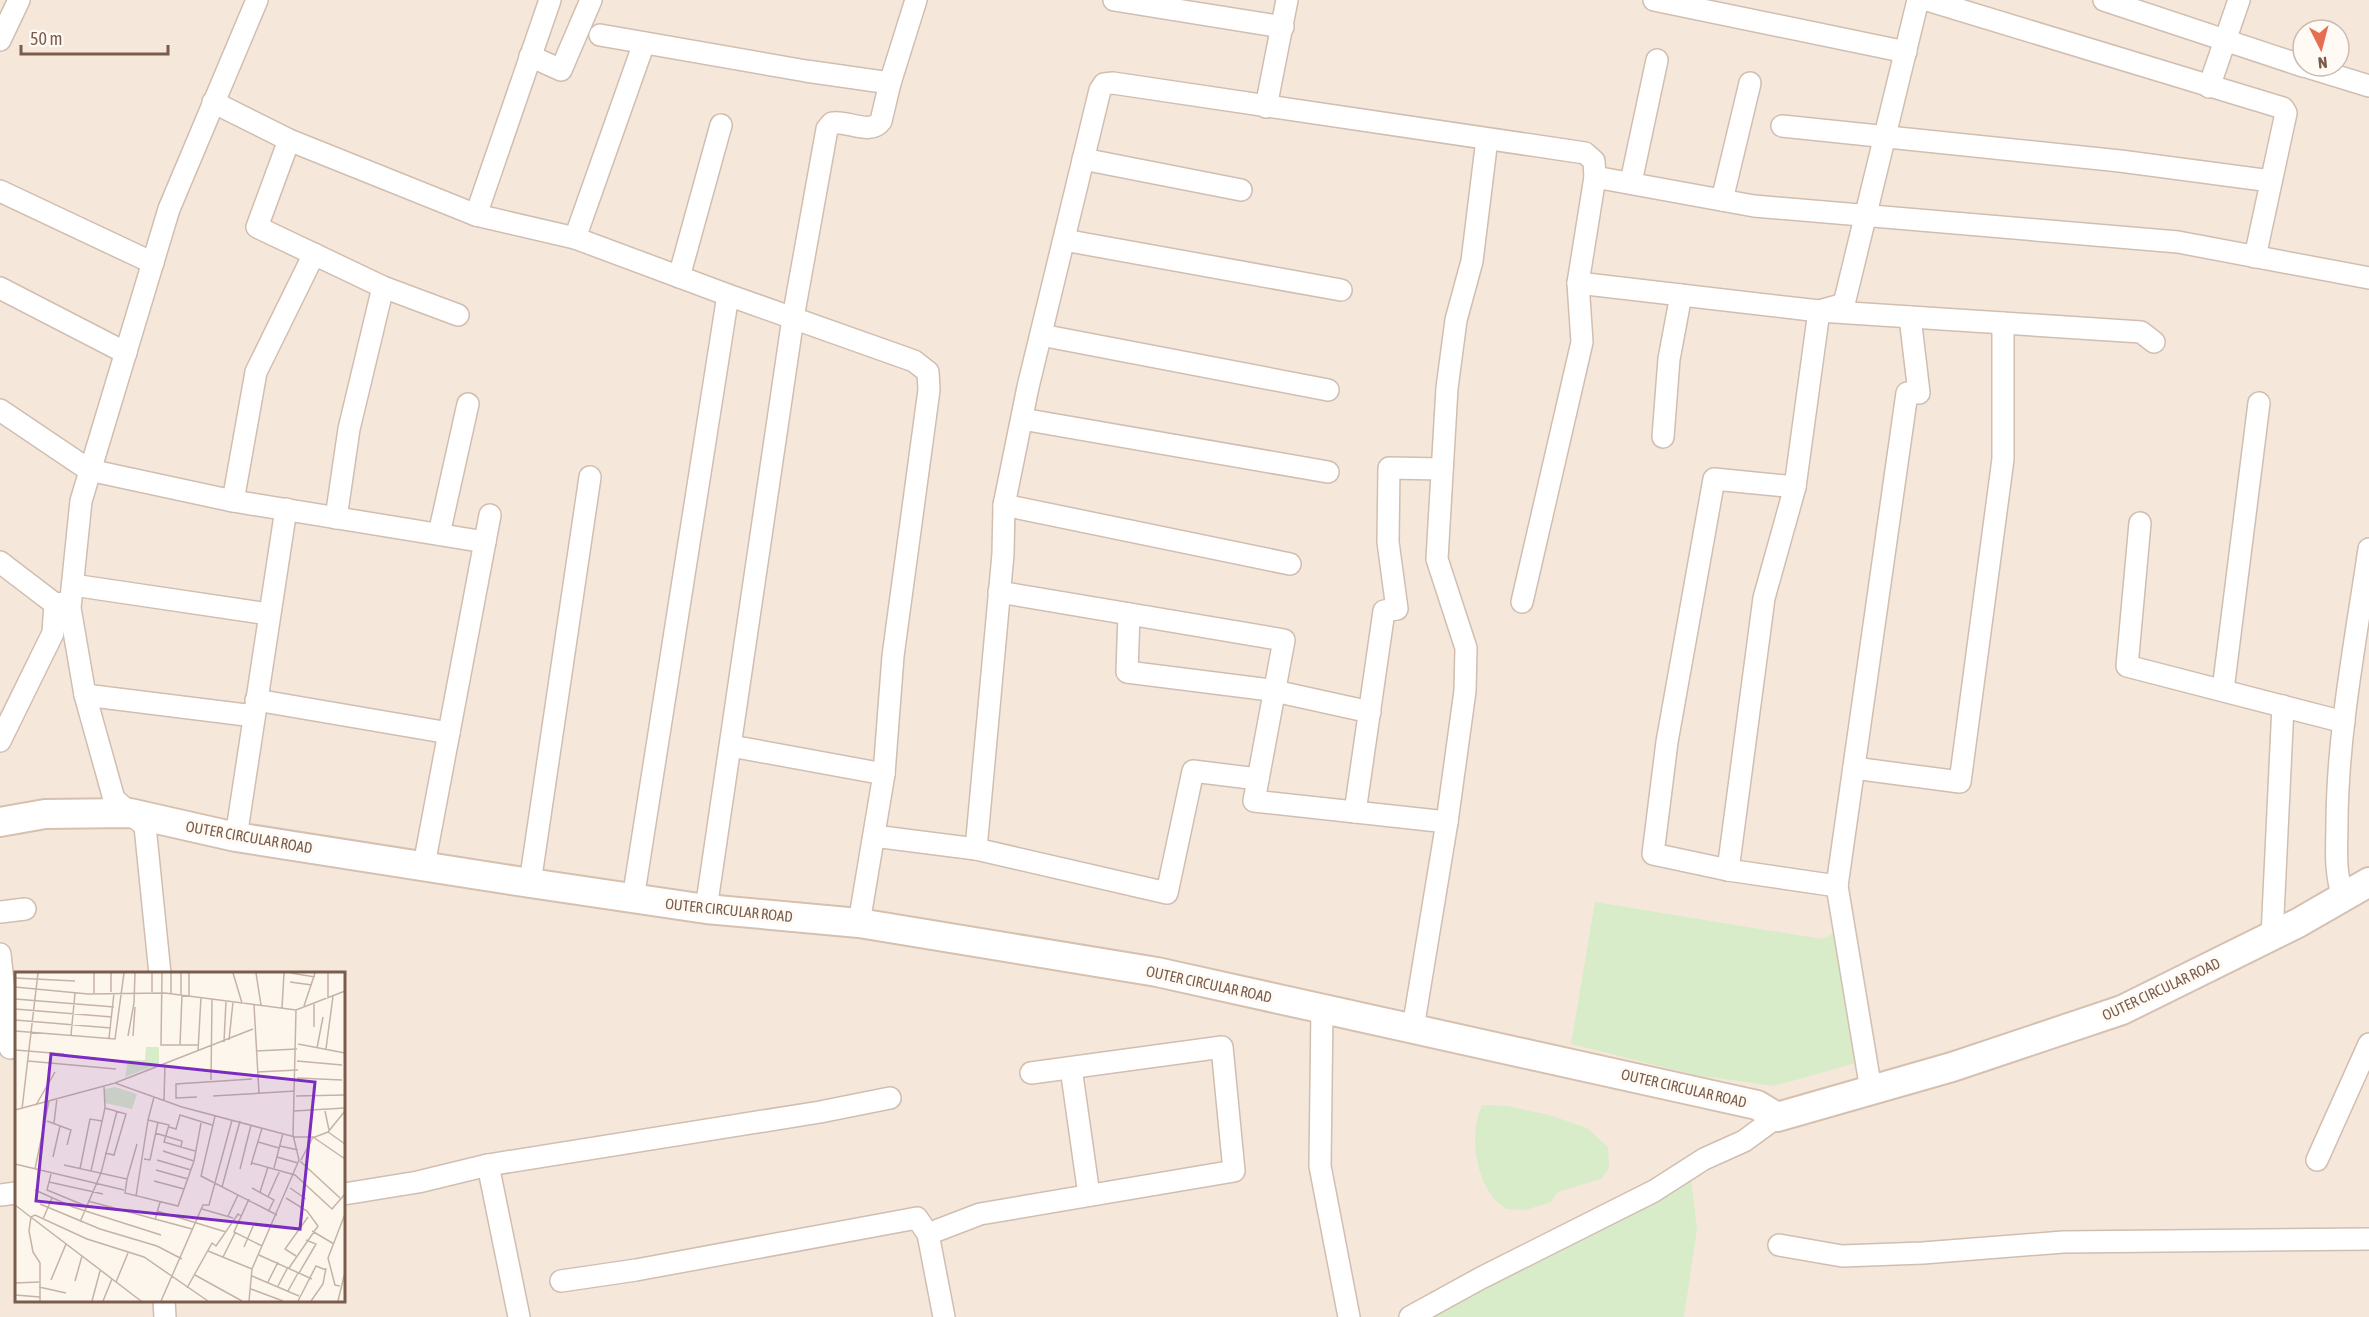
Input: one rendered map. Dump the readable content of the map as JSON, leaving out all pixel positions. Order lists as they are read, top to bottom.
{
  "streets": {
    "main road": ["OUTER CIRCULAR ROAD"]
  },
  "scale_bar": "50 m",
  "north": "bottom"
}
